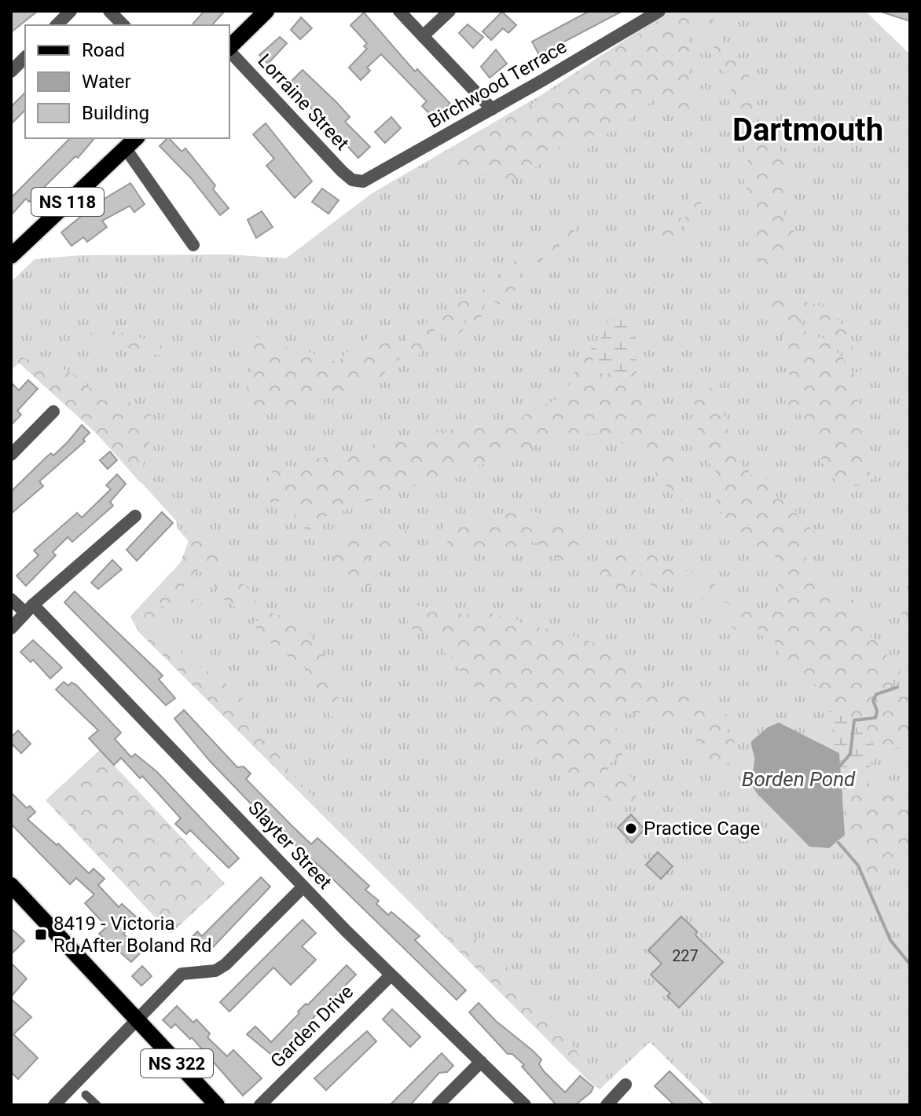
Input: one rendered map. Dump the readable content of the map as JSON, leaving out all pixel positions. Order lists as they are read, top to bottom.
{
  "streets": {
    "main road": ["NS 118", "NS 322"],
    "street": [
      "Birchwood Terrace",
      "Lorraine Street",
      "Slayter Street",
      "Garden Drive"
    ]
  },
  "crossings": [
    ["Birchwood Terrace", "Lorraine Street"],
    ["Slayter Street", "Garden Drive"]
  ],
  "districts": ["Dartmouth"],
  "water": ["Borden Pond"],
  "places": {
    "other": ["Practice Cage"],
    "transit": ["8419 - Victoria Rd After Boland Rd"]
  },
  "house_numbers": ["227"],
  "legend": ["Road", "Water", "Building"]
}
